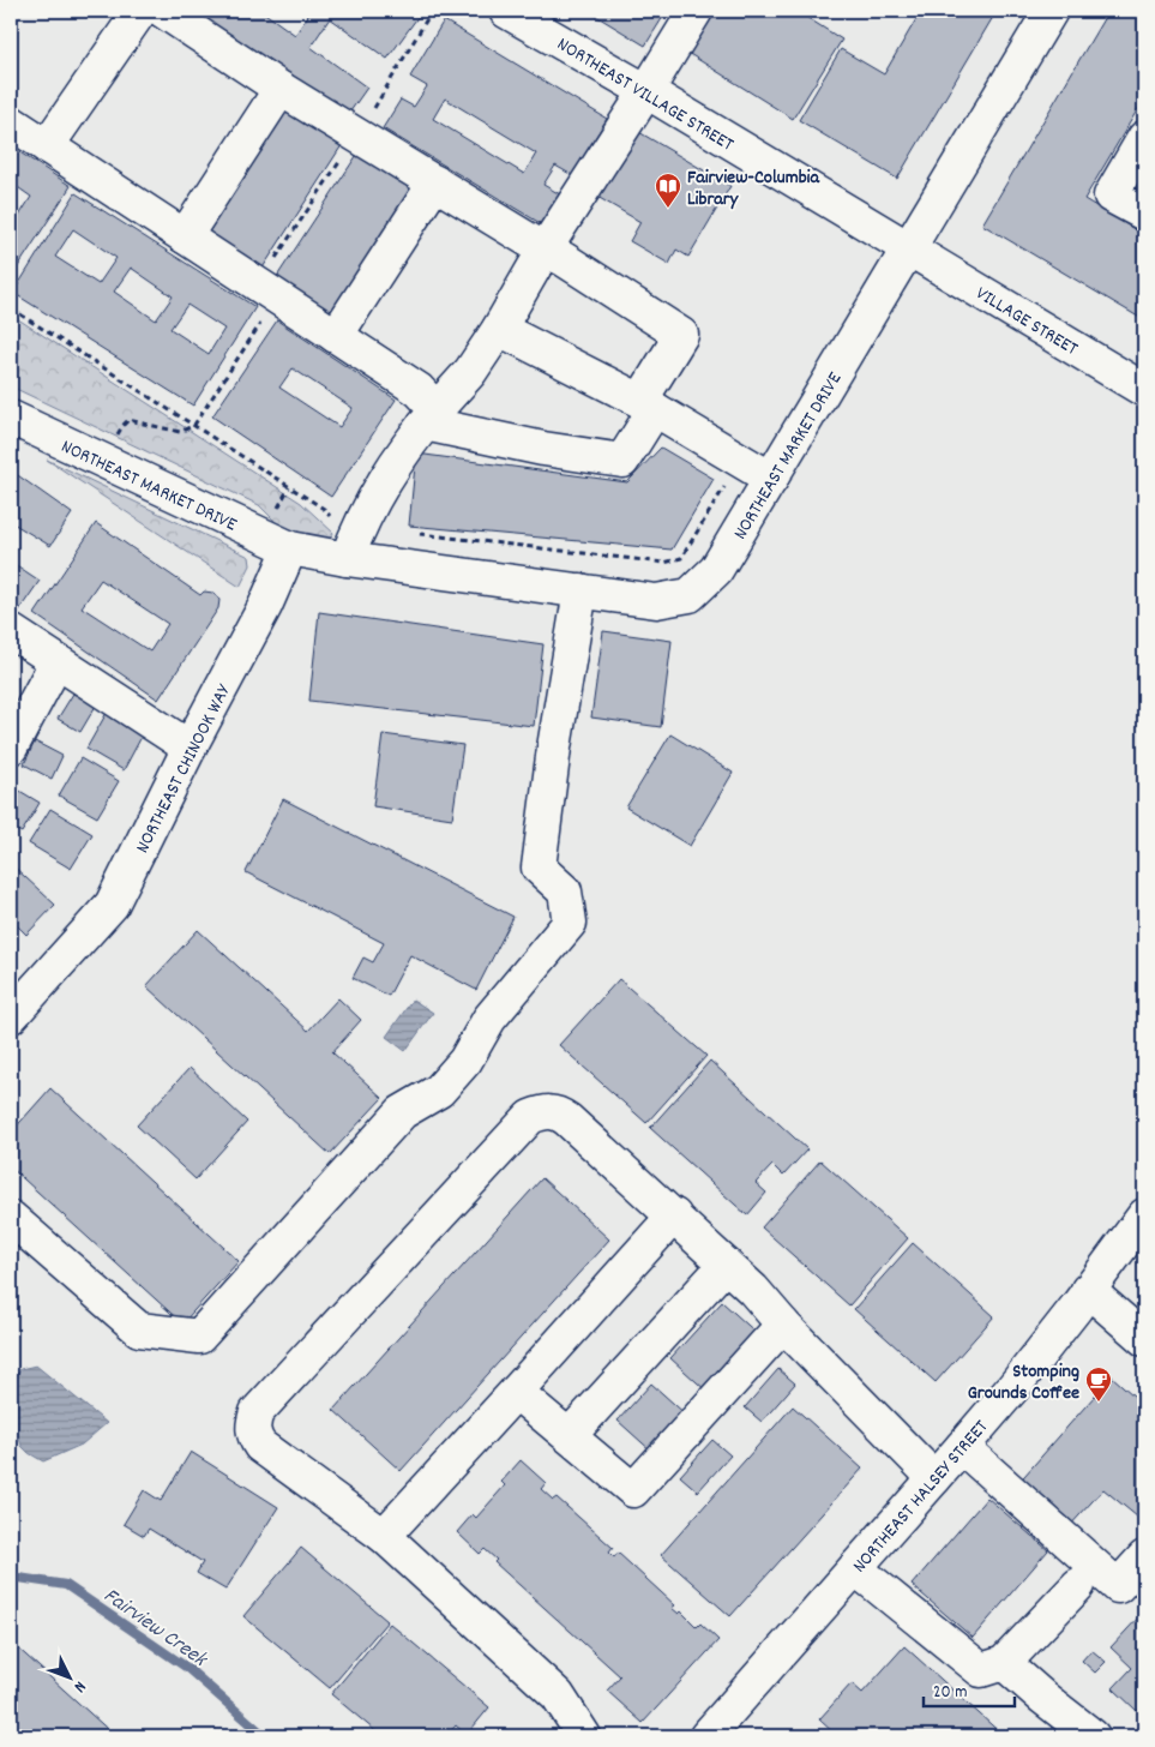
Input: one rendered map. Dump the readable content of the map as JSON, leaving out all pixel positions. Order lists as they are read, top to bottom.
{
  "streets": {
    "street": [
      "NORTHEAST VILLAGE STREET",
      "VILLAGE STREET",
      "NORTHEAST MARKET DRIVE",
      "NORTHEAST CHINOOK WAY",
      "NORTHEAST HALSEY STREET"
    ]
  },
  "crossings": [
    ["NORTHEAST VILLAGE STREET", "VILLAGE STREET"],
    ["NORTHEAST VILLAGE STREET", "NORTHEAST MARKET DRIVE"],
    ["VILLAGE STREET", "NORTHEAST MARKET DRIVE"],
    ["NORTHEAST MARKET DRIVE", "NORTHEAST CHINOOK WAY"]
  ],
  "water": ["Fairview Creek"],
  "places": {
    "library": ["Fairview-Columbia Library"],
    "cafe": ["Stomping Grounds Coffee"]
  },
  "scale_bar": "20 m",
  "north": "bottom right"
}
